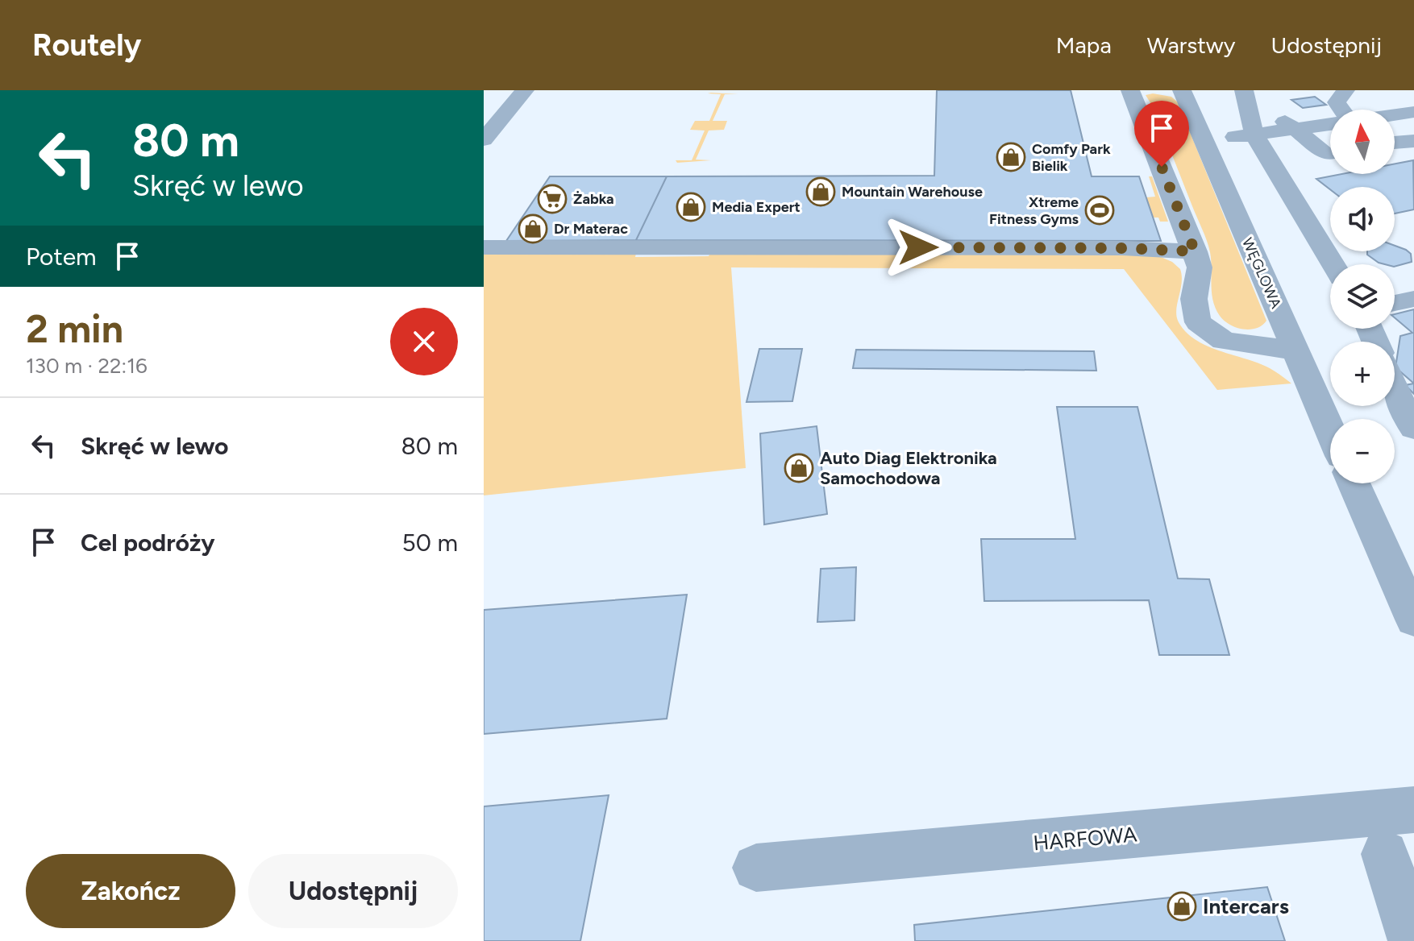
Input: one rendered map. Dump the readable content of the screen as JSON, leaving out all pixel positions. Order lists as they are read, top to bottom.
{
  "streets": {
    "street": ["WĘGLOWA", "HARFOWA"]
  },
  "places": {
    "shop": [
      "Comfy Park Bielik",
      "Mountain Warehouse",
      "Media Expert",
      "Dr Materac",
      "Auto Diag Elektronika Samochodowa",
      "Intercars"
    ],
    "supermarket": ["Żabka"],
    "sports": ["Xtreme Fitness Gyms"]
  },
  "north": "top",
  "page": {
    "header": "Routely",
    "nav": ["Mapa", "Warstwy", "Udostępnij"],
    "turn": ["80 m", "Skręć w lewo"],
    "map_buttons": ["+", "−"],
    "then": "Potem",
    "heading": ["2 min", "130 m · 22:16"],
    "list": [
      {
        "name": "Skręć w lewo",
        "value": "80 m"
      },
      {
        "name": "Cel podróży",
        "value": "50 m"
      }
    ],
    "buttons": ["Zakończ", "Udostępnij"]
  }
}
